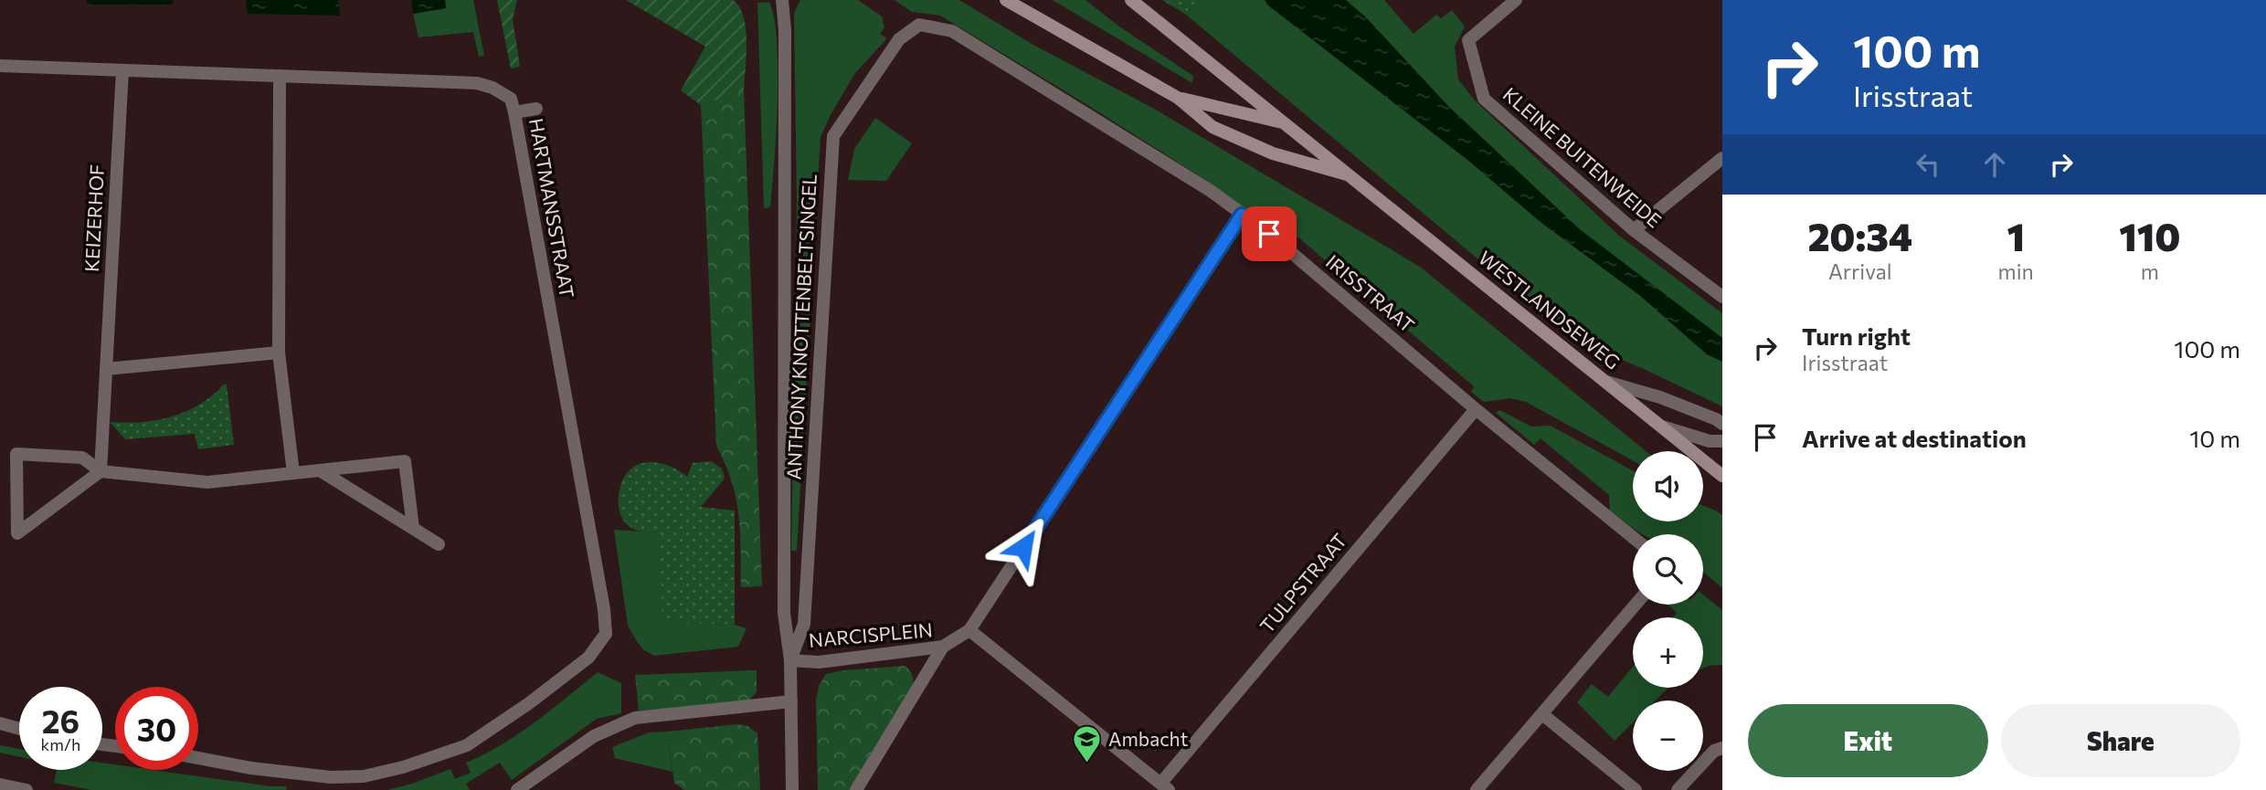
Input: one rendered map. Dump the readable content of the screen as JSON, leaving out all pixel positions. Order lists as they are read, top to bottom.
{
  "streets": {
    "main road": ["WESTLANDSEWEG"],
    "street": [
      "KLEINE BUITENWEIDE",
      "HARTMANSSTRAAT",
      "KEIZERHOF",
      "IRISSTRAAT",
      "ANTHONY KNOTTENBELTSINGEL",
      "TULPSTRAAT",
      "NARCISPLEIN"
    ]
  },
  "crossings": [
    ["HARTMANSSTRAAT", "KEIZERHOF"],
    ["IRISSTRAAT", "ANTHONY KNOTTENBELTSINGEL"],
    ["IRISSTRAAT", "TULPSTRAAT"],
    ["ANTHONY KNOTTENBELTSINGEL", "NARCISPLEIN"]
  ],
  "places": {
    "school or university": ["Ambacht"]
  },
  "page": {
    "turn": ["100 m", "Irisstraat"],
    "eta": [
      "20:34",
      "Arrival",
      "1",
      "min",
      "110",
      "m"
    ],
    "list": [
      {
        "name": "Turn right",
        "note": "Irisstraat",
        "value": "100 m"
      },
      {
        "name": "Arrive at destination",
        "value": "10 m"
      }
    ],
    "map_buttons": ["+", "−"],
    "speed": "26 km/h",
    "limit": "30",
    "buttons": ["Exit", "Share"]
  }
}
